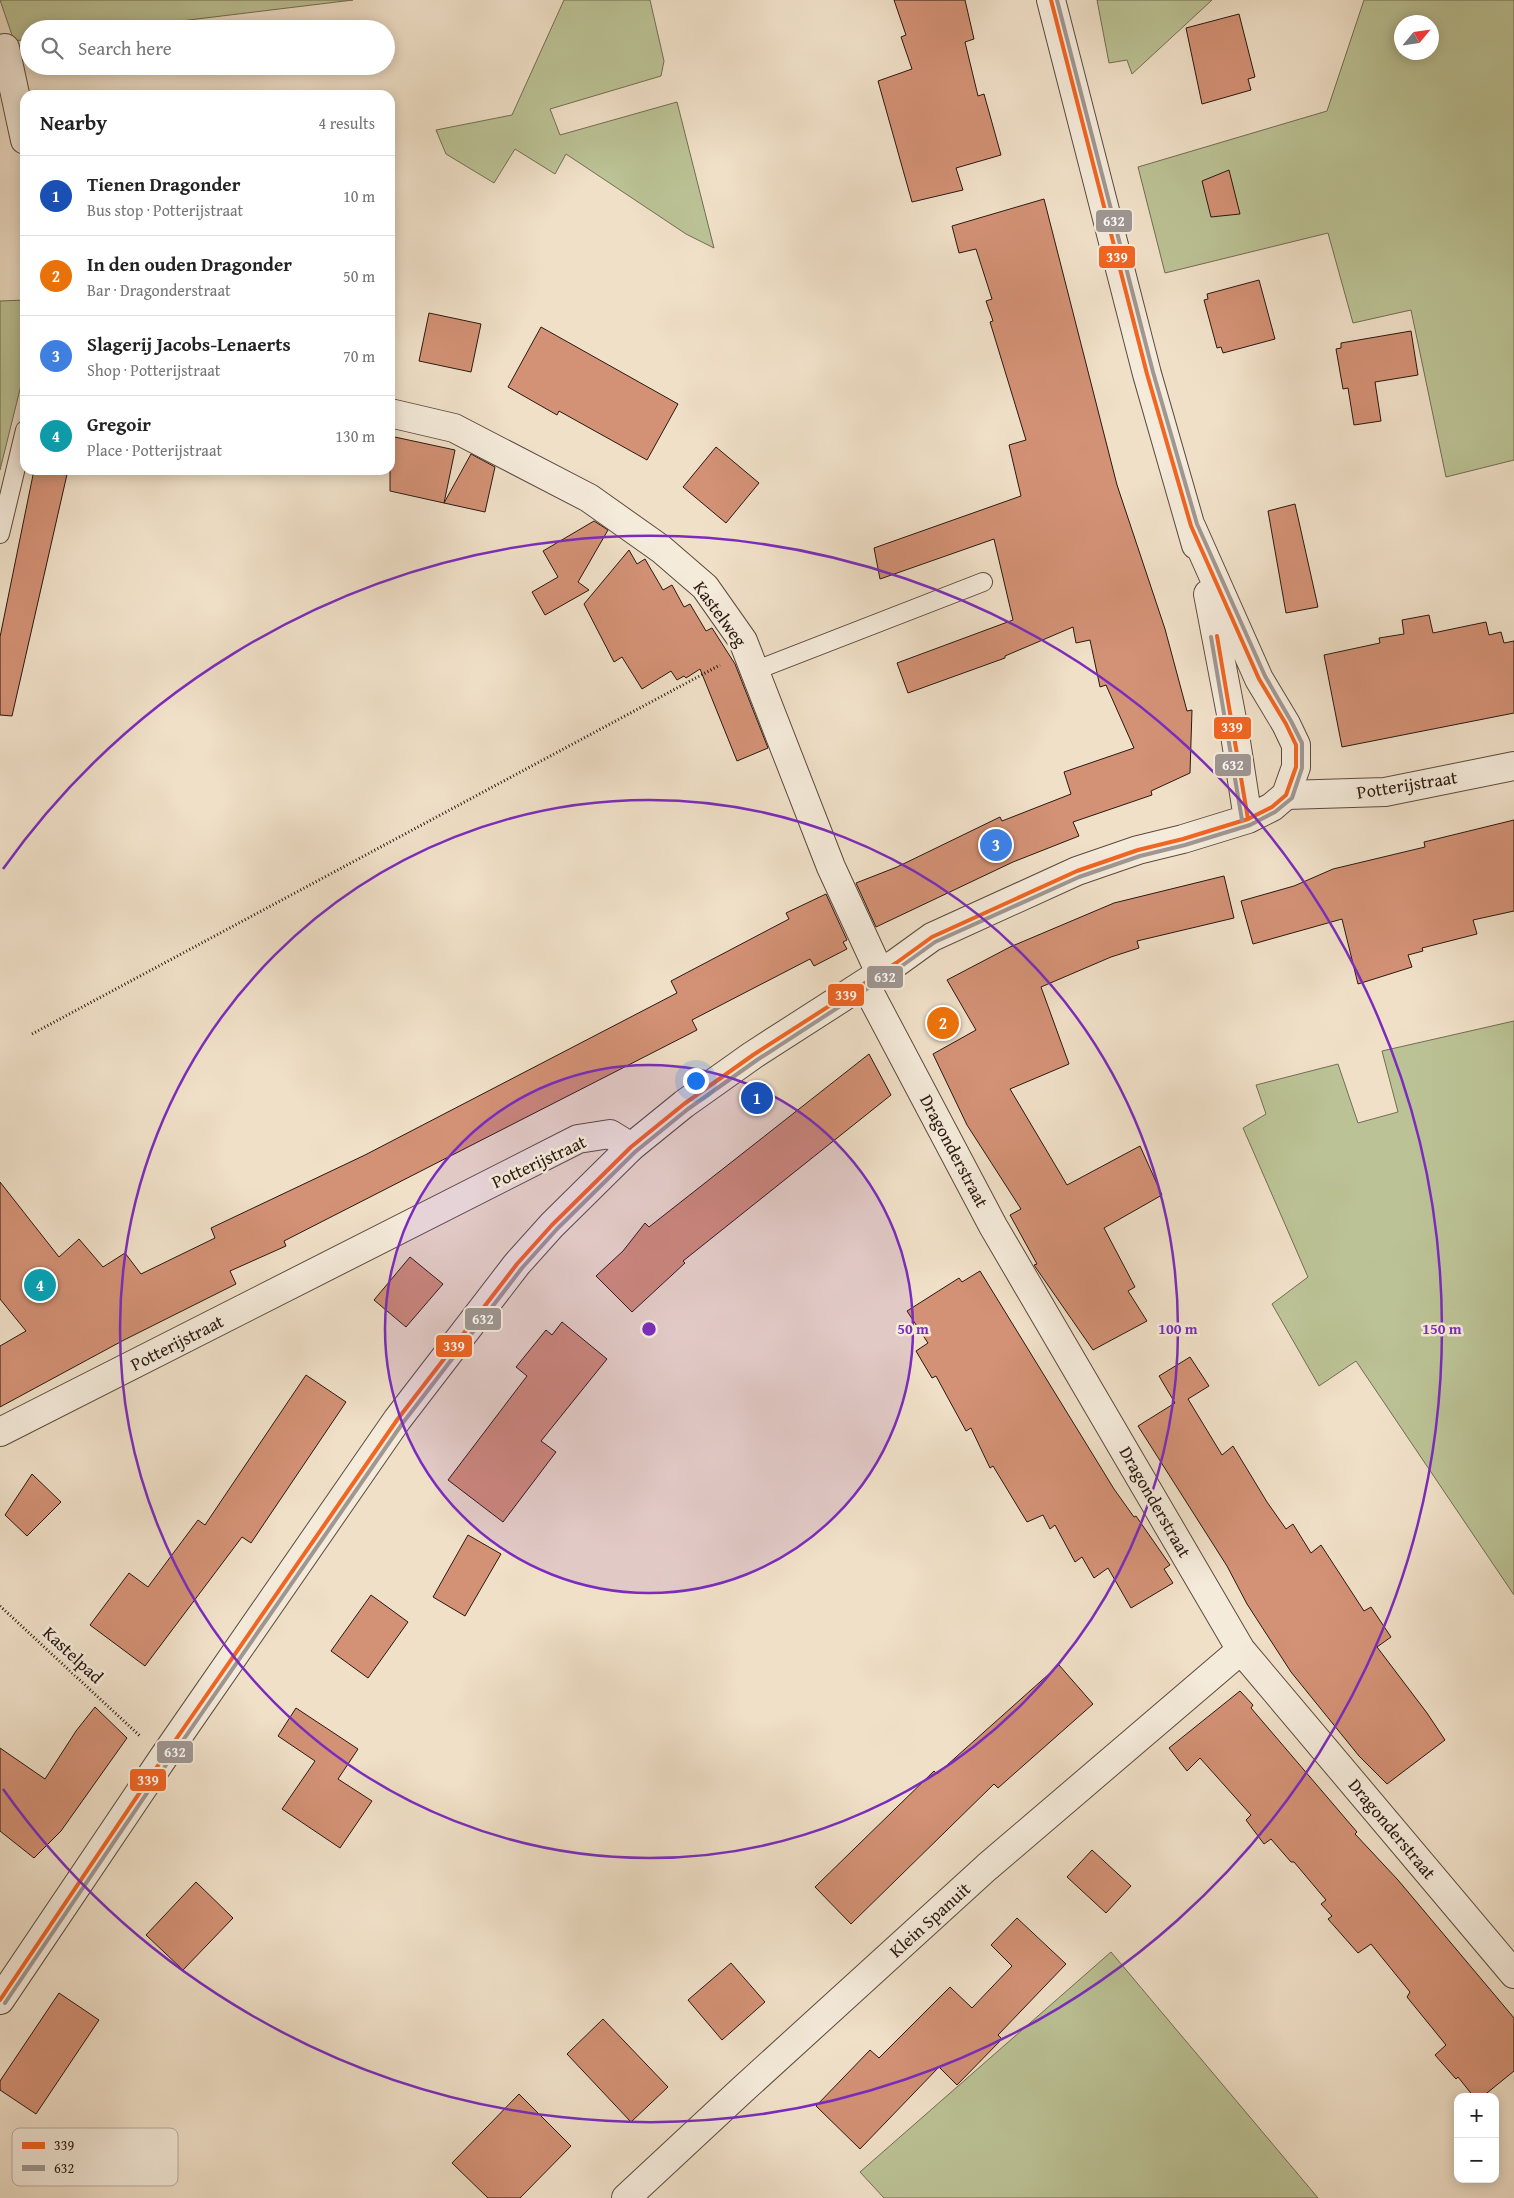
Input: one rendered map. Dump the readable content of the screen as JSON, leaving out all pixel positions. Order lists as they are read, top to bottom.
{
  "streets": {
    "street": [
      "Kastelweg",
      "Potterijstraat",
      "Dragonderstraat",
      "Klein Spanuit"
    ],
    "path": ["Kastelpad"]
  },
  "crossings": [
    ["Kastelweg", "Dragonderstraat"],
    ["Dragonderstraat", "Klein Spanuit"]
  ],
  "lines": ["transit line 339", "transit line 632"],
  "legend": ["339", "632"],
  "north": "top right",
  "page": {
    "search": "Search here",
    "heading": ["Nearby", "4 results"],
    "list": [
      {
        "mark": "1",
        "name": "Tienen Dragonder",
        "note": "Bus stop · Potterijstraat",
        "value": "10 m"
      },
      {
        "mark": "2",
        "name": "In den ouden Dragonder",
        "note": "Bar · Dragonderstraat",
        "value": "50 m"
      },
      {
        "mark": "3",
        "name": "Slagerij Jacobs-Lenaerts",
        "note": "Shop · Potterijstraat",
        "value": "70 m"
      },
      {
        "mark": "4",
        "name": "Gregoir",
        "note": "Place · Potterijstraat",
        "value": "130 m"
      }
    ],
    "pins": [
      "3",
      "2",
      "1",
      "4"
    ],
    "map_buttons": ["+", "−"]
  },
  "rings": ["50 m", "100 m", "150 m"]
}
